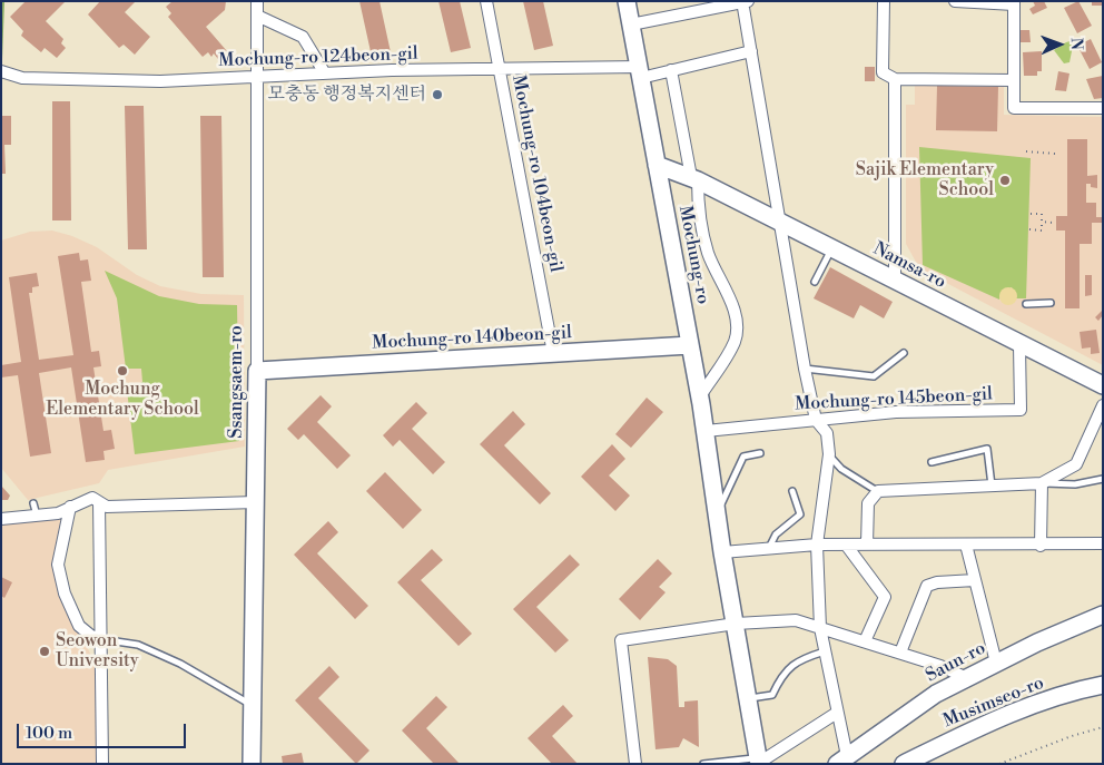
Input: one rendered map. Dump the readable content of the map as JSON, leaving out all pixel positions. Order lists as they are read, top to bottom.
{
  "streets": {
    "street": [
      "Mochung-ro 124beon-gil",
      "Mochung-ro 104beon-gil",
      "Mochung-ro",
      "Namsa-ro",
      "Mochung-ro 140beon-gil",
      "Ssangsaem-ro",
      "Mochung-ro 145beon-gil",
      "Saun-ro",
      "Musimseo-ro"
    ]
  },
  "crossings": [
    ["Mochung-ro 124beon-gil", "Mochung-ro 104beon-gil"],
    ["Mochung-ro 124beon-gil", "Mochung-ro"],
    ["Mochung-ro 124beon-gil", "Ssangsaem-ro"],
    ["Mochung-ro 104beon-gil", "Mochung-ro 140beon-gil"],
    ["Mochung-ro", "Namsa-ro"],
    ["Mochung-ro", "Mochung-ro 140beon-gil"],
    ["Mochung-ro", "Mochung-ro 145beon-gil"],
    ["Namsa-ro", "Mochung-ro 145beon-gil"],
    ["Mochung-ro 140beon-gil", "Ssangsaem-ro"]
  ],
  "places": [
    "모충동 행정복지센터",
    "Sajik Elementary School",
    "Mochung Elementary School",
    "Seowon University"
  ],
  "scale_bar": "100 m",
  "north": "right"
}
